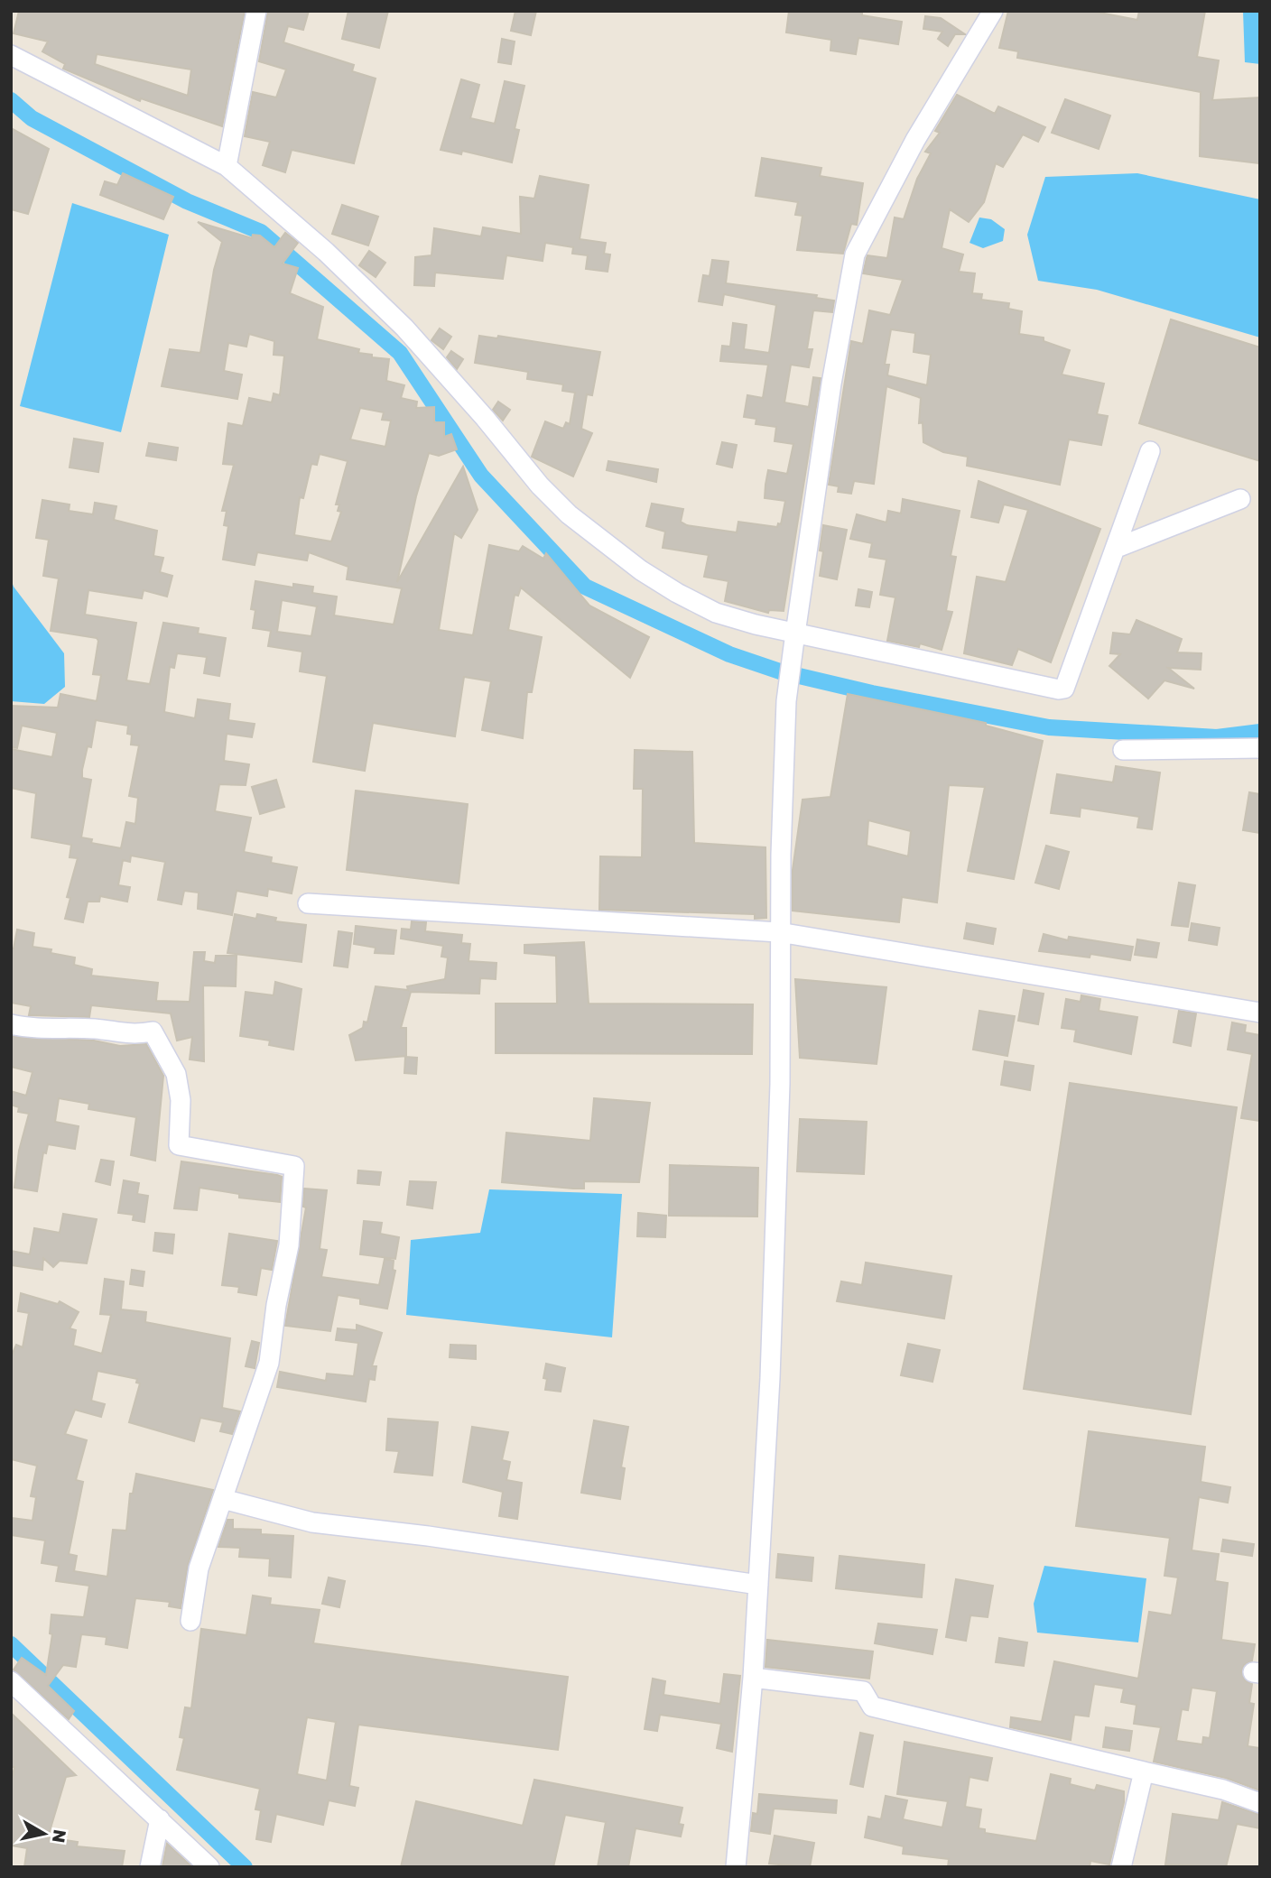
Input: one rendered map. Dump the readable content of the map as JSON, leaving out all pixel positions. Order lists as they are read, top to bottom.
{
  "north": "right"
}
